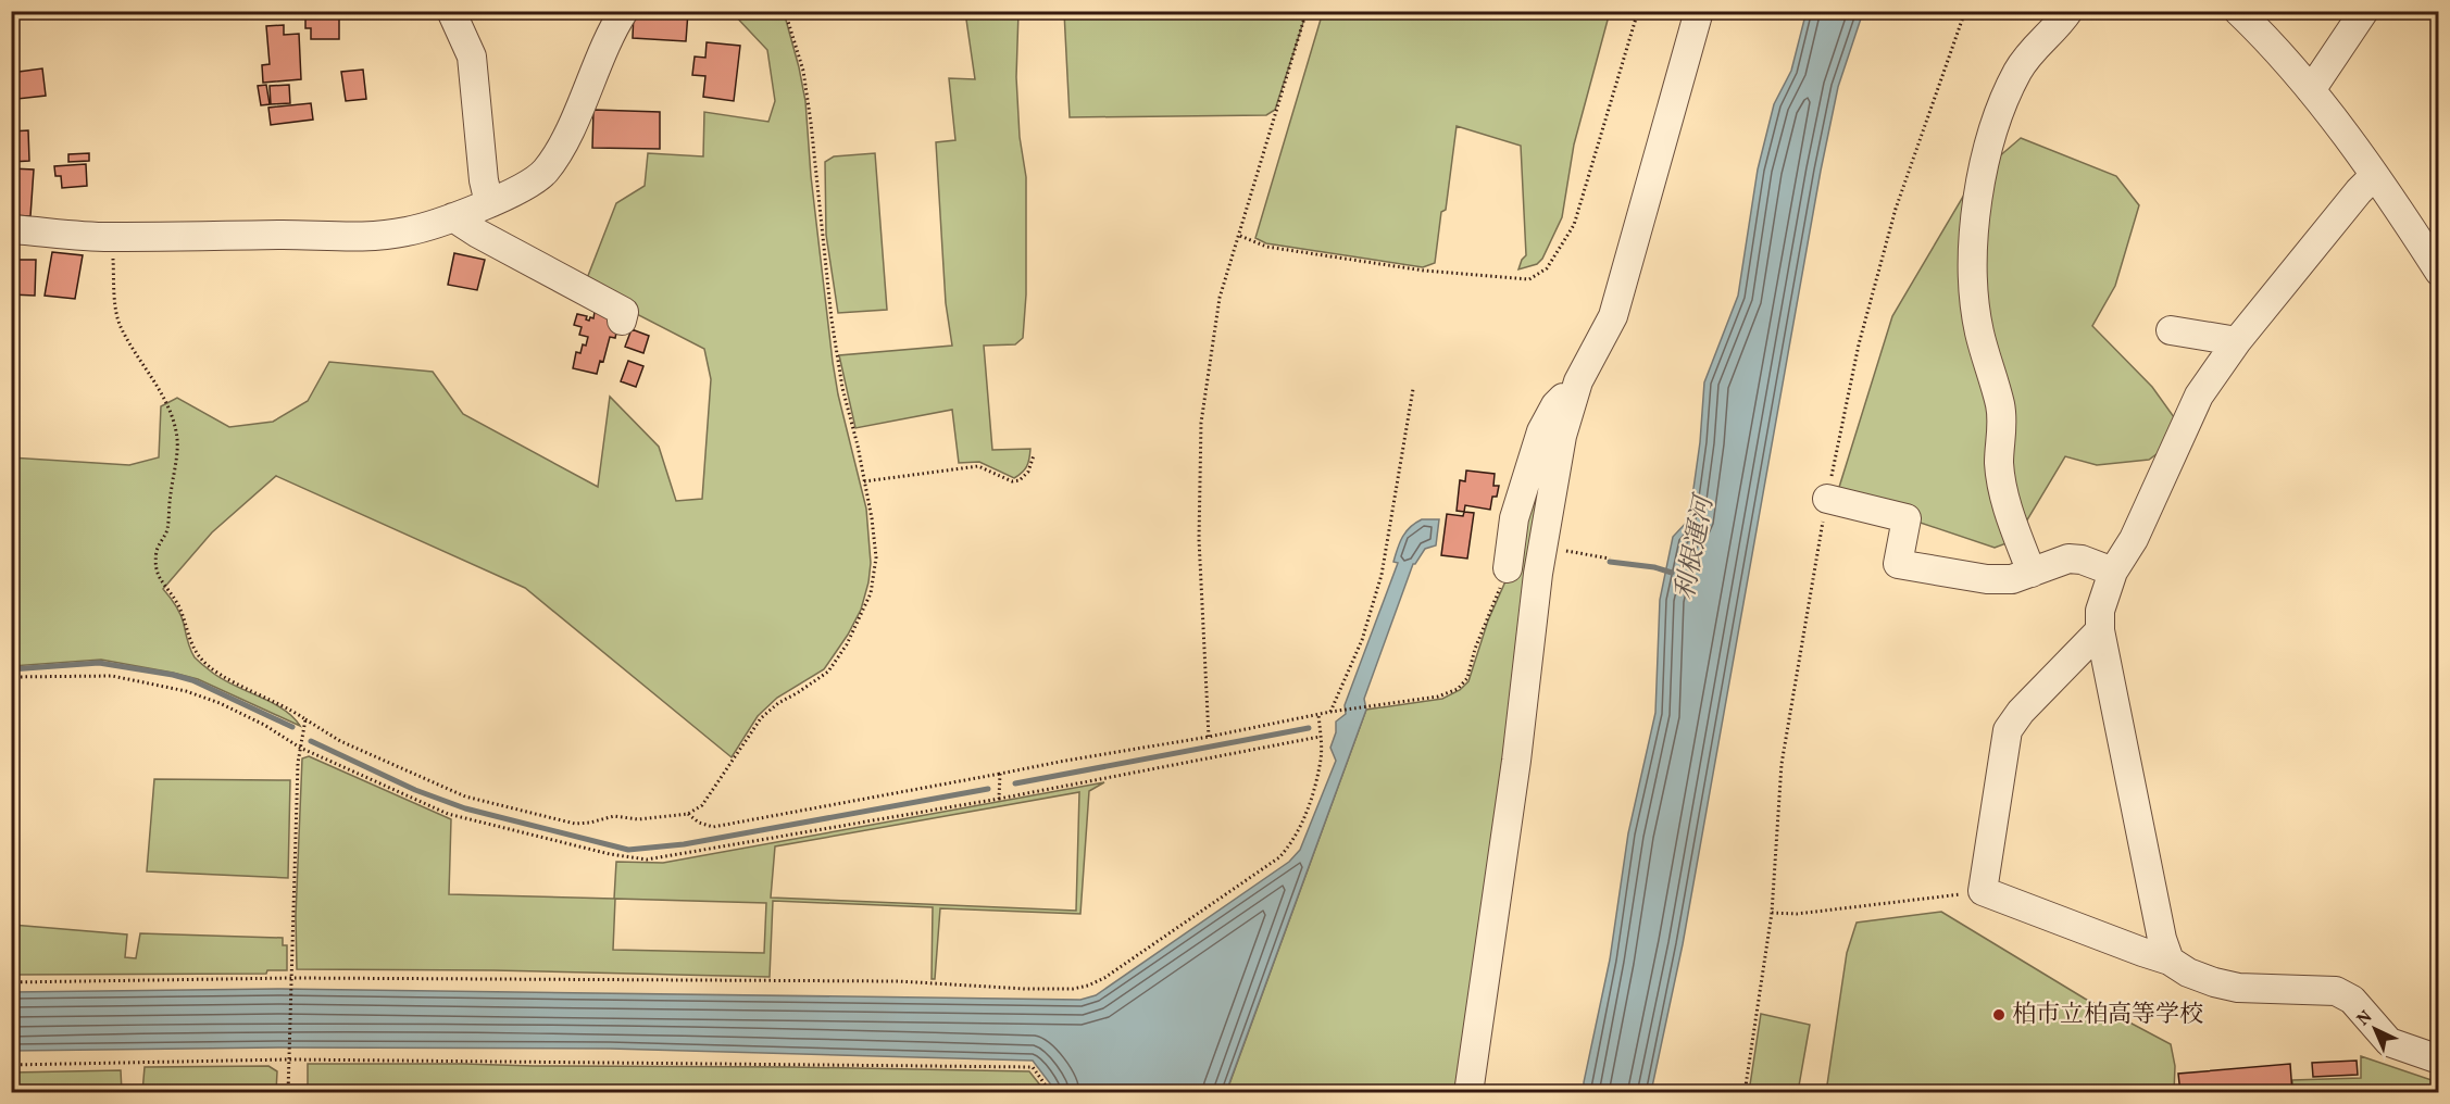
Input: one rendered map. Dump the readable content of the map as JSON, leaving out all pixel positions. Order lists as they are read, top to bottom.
{
  "water": ["利根運河"],
  "places": ["柏市立柏高等学校"],
  "north": "top left"
}
